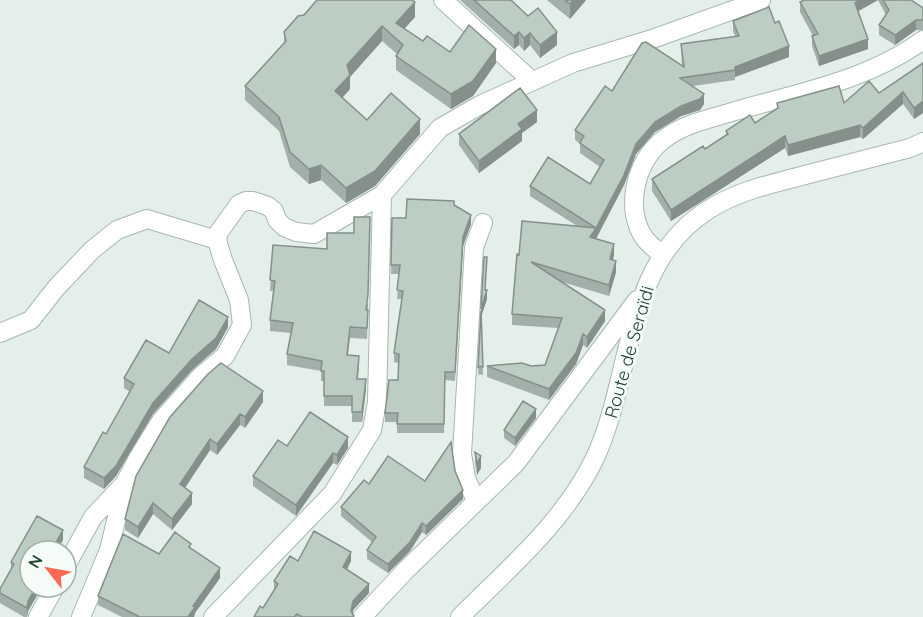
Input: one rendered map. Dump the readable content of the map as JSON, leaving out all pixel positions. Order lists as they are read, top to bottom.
{
  "streets": {
    "street": ["Route de Seraïdi"]
  },
  "north": "top left"
}
